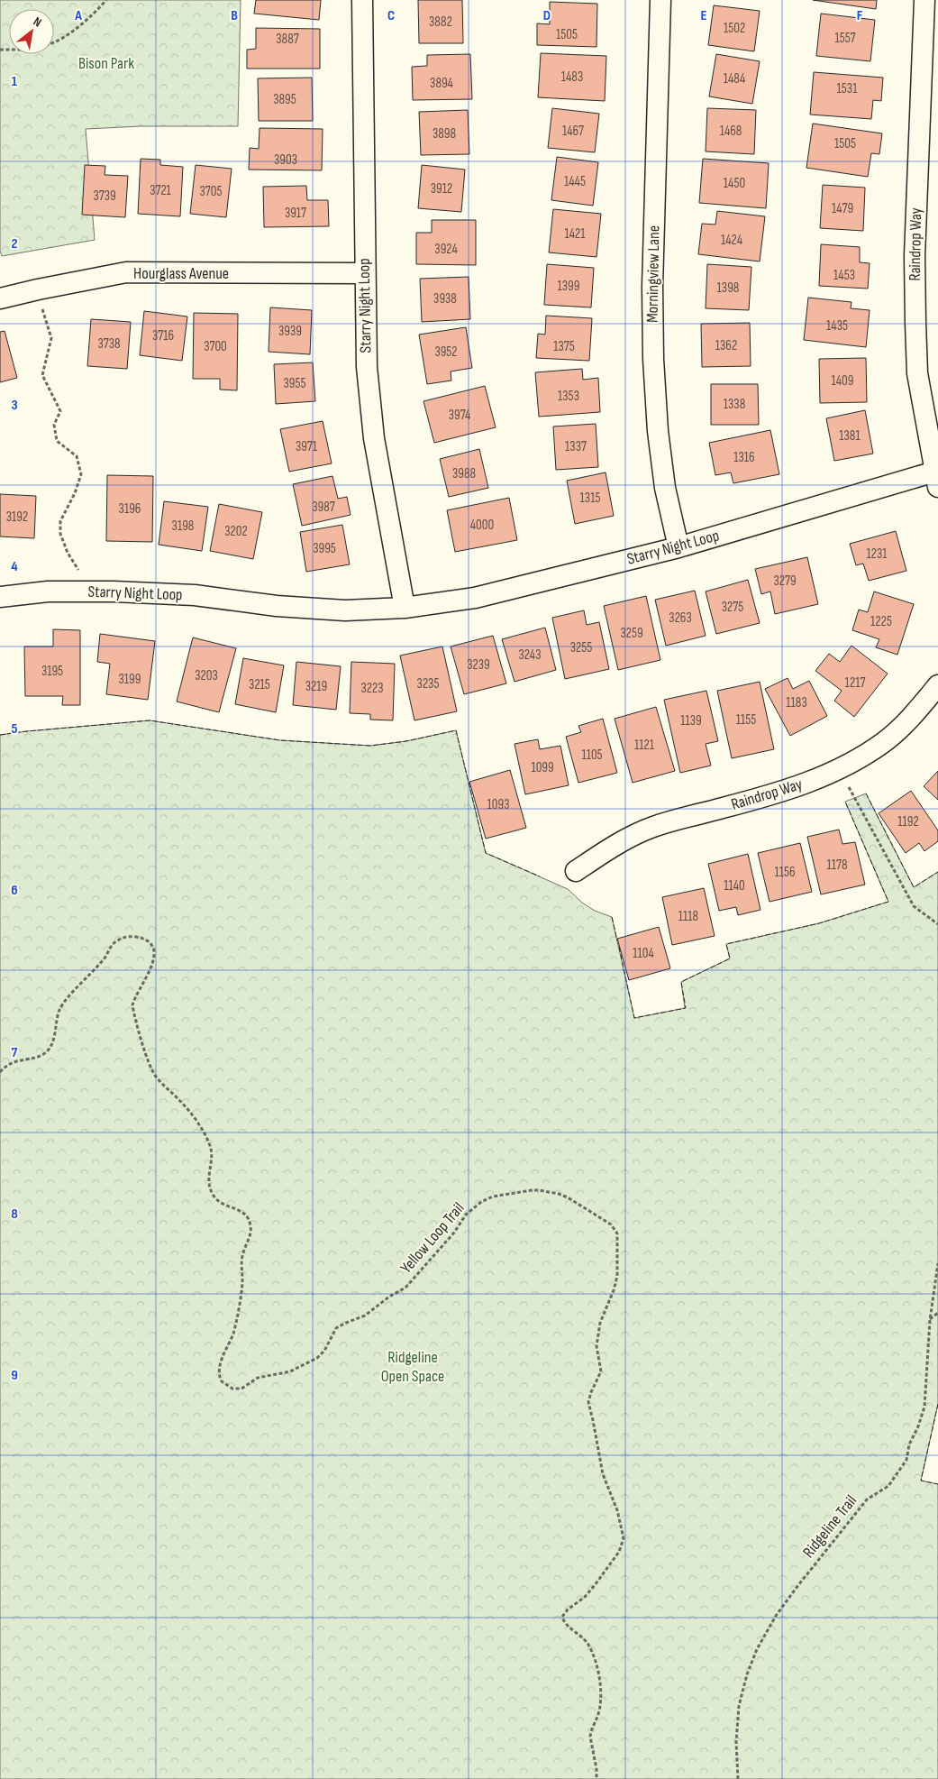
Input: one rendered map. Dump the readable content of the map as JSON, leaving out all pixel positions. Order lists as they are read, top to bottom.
{
  "streets": {
    "street": [
      "Raindrop Way",
      "Hourglass Avenue",
      "Morningview Lane",
      "Starry Night Loop"
    ],
    "path": ["Yellow Loop Trail", "Ridgeline Trail"]
  },
  "crossings": [
    ["Raindrop Way", "Starry Night Loop"],
    ["Hourglass Avenue", "Starry Night Loop"],
    ["Morningview Lane", "Starry Night Loop"]
  ],
  "parks": ["Bison Park", "Ridgeline Open Space"],
  "house_numbers": [
    "3882",
    "1502",
    "1505",
    "1557",
    "3887",
    "1483",
    "1484",
    "3894",
    "1531",
    "3895",
    "1467",
    "1468",
    "3898",
    "1505",
    "3903",
    "1445",
    "1450",
    "3912",
    "3721",
    "3705",
    "3739",
    "1479",
    "3917",
    "1421",
    "1424",
    "3924",
    "1453",
    "1399",
    "1398",
    "3938",
    "1435",
    "3939",
    "3716",
    "3738",
    "1362",
    "3700",
    "1375",
    "3952",
    "1409",
    "3955",
    "1353",
    "1338",
    "3974",
    "1381",
    "3971",
    "1337",
    "1316",
    "3988",
    "1315",
    "3987",
    "3196",
    "3192",
    "4000",
    "3198",
    "3202",
    "3995",
    "1231",
    "3279",
    "3275",
    "3263",
    "1225",
    "3259",
    "3255",
    "3243",
    "3239",
    "3195",
    "3203",
    "3199",
    "1217",
    "3235",
    "3215",
    "3219",
    "3223",
    "1183",
    "1155",
    "1139",
    "1121",
    "1105",
    "1099",
    "1093",
    "1192",
    "1178",
    "1156",
    "1140",
    "1118",
    "1104"
  ],
  "north": "top right",
  "grid": {
    "columns": [
      "A",
      "B",
      "C",
      "D",
      "E",
      "F"
    ],
    "rows": [
      "1",
      "2",
      "3",
      "4",
      "5",
      "6",
      "7",
      "8",
      "9"
    ]
  }
}
